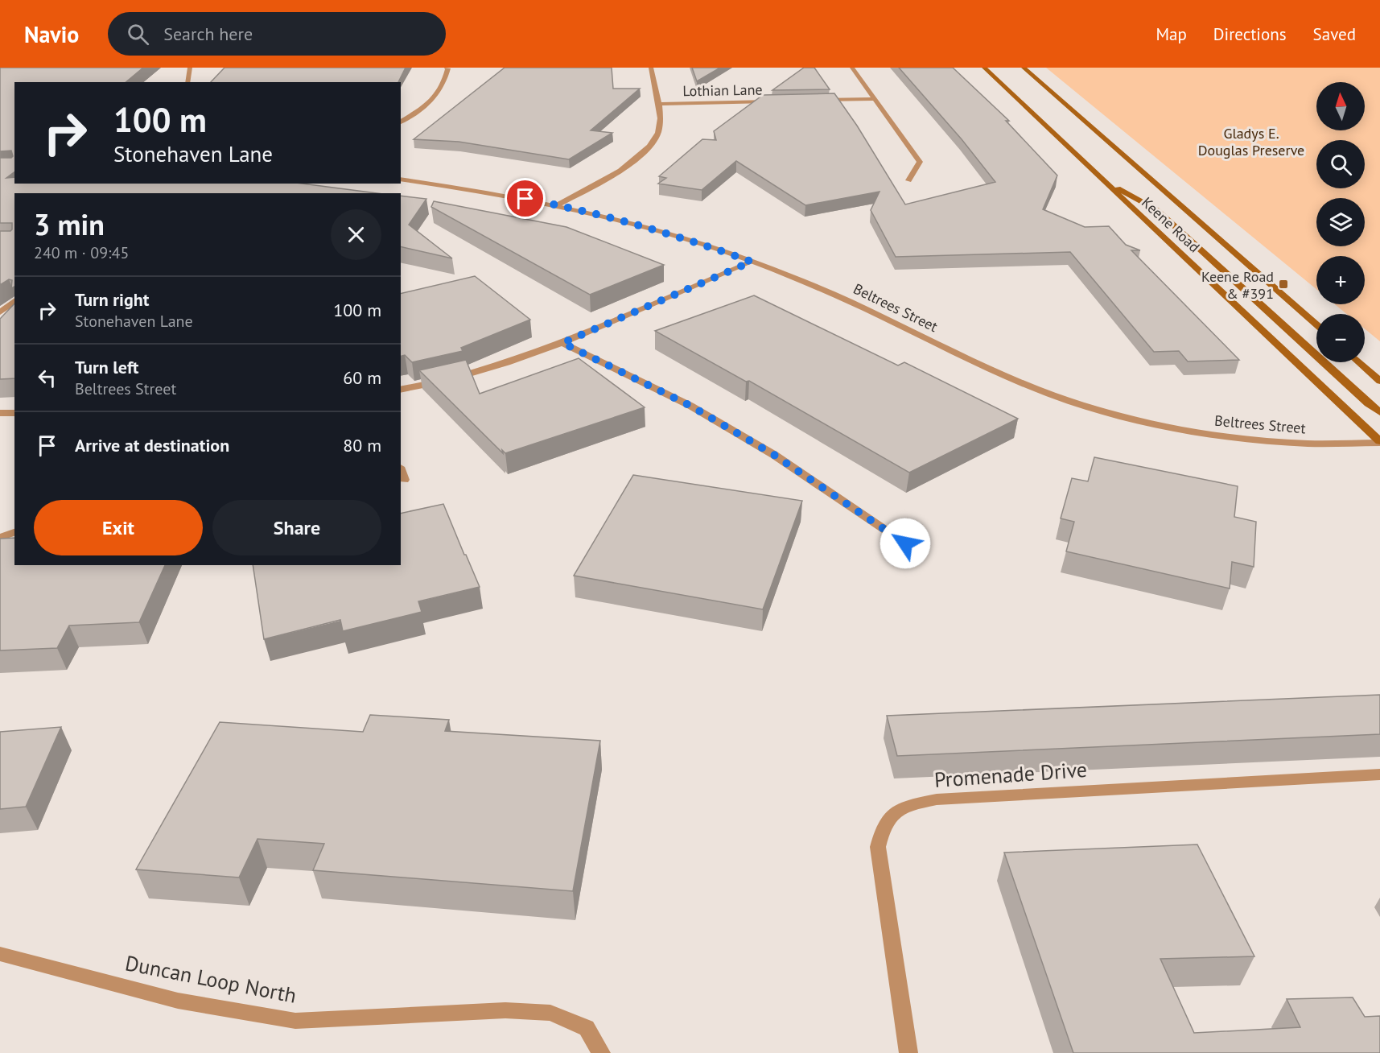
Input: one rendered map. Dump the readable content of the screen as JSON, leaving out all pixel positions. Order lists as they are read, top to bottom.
{
  "streets": {
    "main road": ["Keene Road"],
    "street": [
      "Lothian Lane",
      "Beltrees Street",
      "Promenade Drive",
      "Duncan Loop North"
    ]
  },
  "crossings": [
    ["Keene Road", "Beltrees Street"]
  ],
  "parks": ["Gladys E. Douglas Preserve"],
  "places": {
    "transit": ["Keene Road & #391"]
  },
  "north": "top",
  "page": {
    "header": "Navio",
    "search": "Search here",
    "nav": ["Map", "Directions", "Saved"],
    "map_buttons": ["+", "−"],
    "turn": ["100 m", "Stonehaven Lane"],
    "heading": ["3 min", "240 m · 09:45"],
    "list": [
      {
        "name": "Turn right",
        "note": "Stonehaven Lane",
        "value": "100 m"
      },
      {
        "name": "Turn left",
        "note": "Beltrees Street",
        "value": "60 m"
      },
      {
        "name": "Arrive at destination",
        "value": "80 m"
      }
    ],
    "buttons": ["Exit", "Share"]
  }
}
